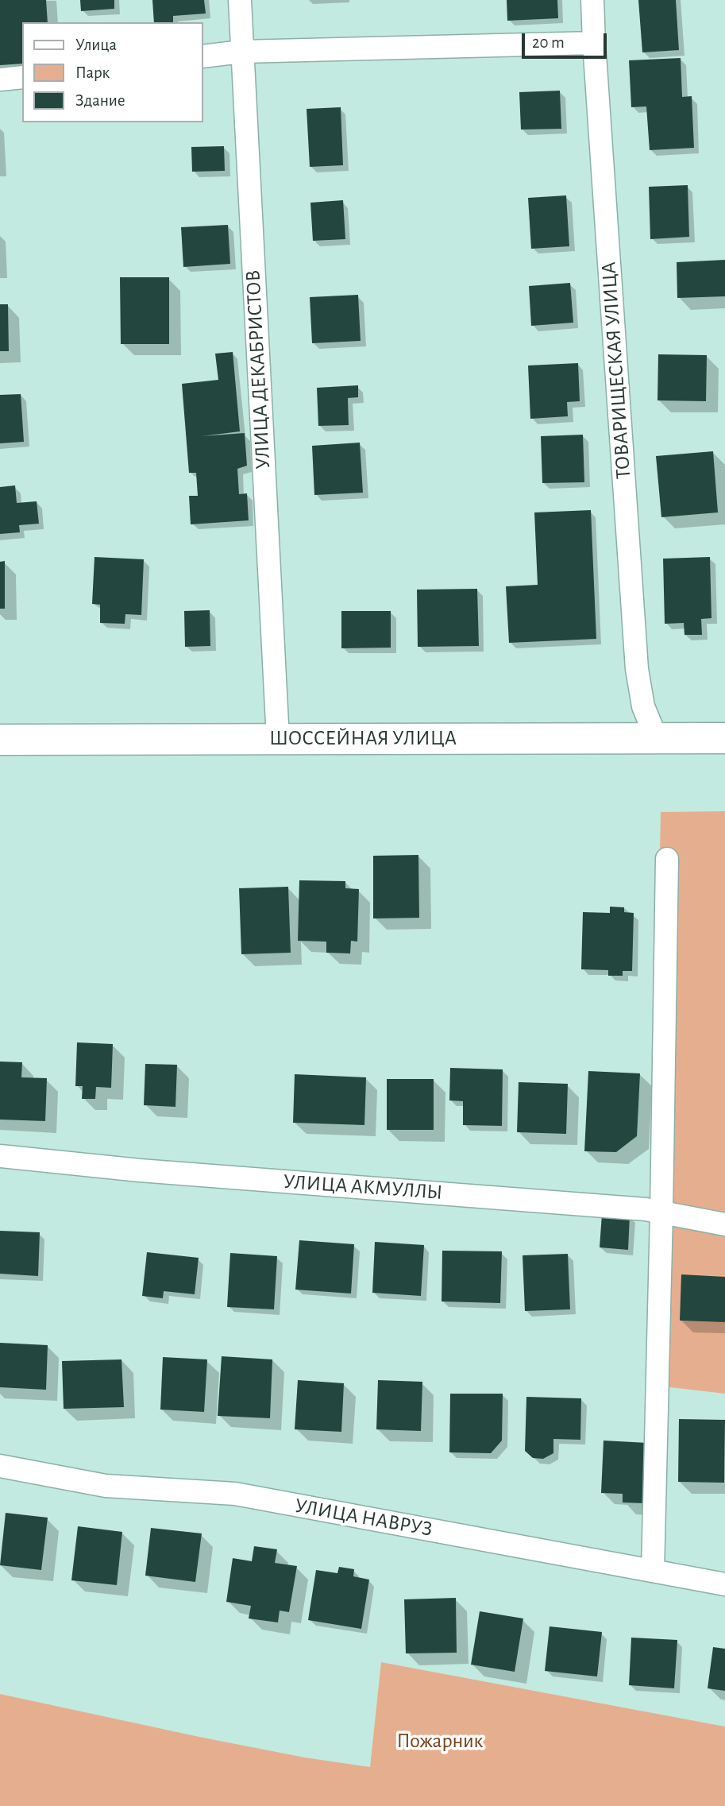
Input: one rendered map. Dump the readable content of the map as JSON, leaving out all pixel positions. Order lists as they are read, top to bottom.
{
  "streets": {
    "main road": ["ШОССЕЙНАЯ УЛИЦА"],
    "street": [
      "УЛИЦА ДЕКАБРИСТОВ",
      "ТОВАРИЩЕСКАЯ УЛИЦА",
      "УЛИЦА АКМУЛЛЫ",
      "УЛИЦА НАВРУЗ"
    ]
  },
  "crossings": [
    ["УЛИЦА ДЕКАБРИСТОВ", "ШОССЕЙНАЯ УЛИЦА"],
    ["ТОВАРИЩЕСКАЯ УЛИЦА", "ШОССЕЙНАЯ УЛИЦА"]
  ],
  "parks": ["Пожарник"],
  "legend": ["Улица", "Парк", "Здание"],
  "scale_bar": "20 m"
}
